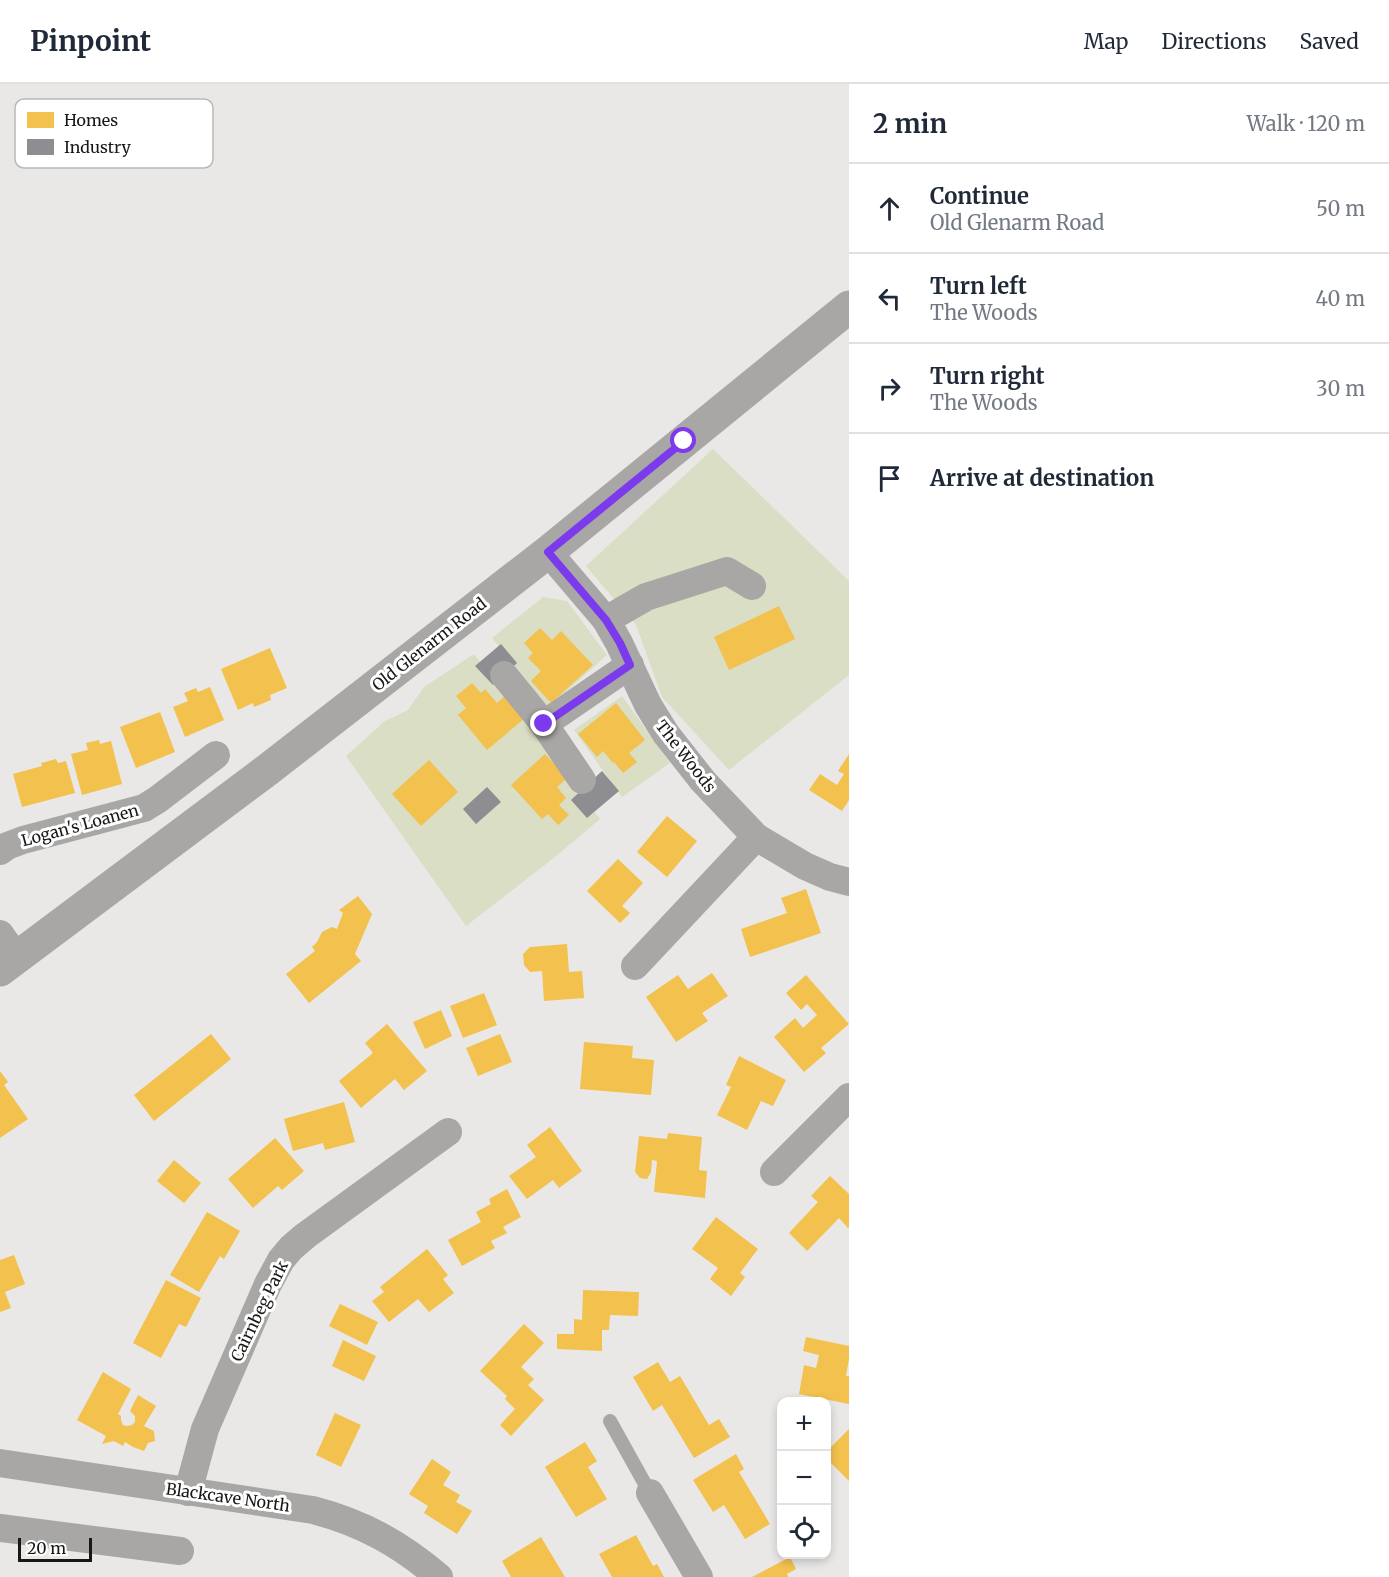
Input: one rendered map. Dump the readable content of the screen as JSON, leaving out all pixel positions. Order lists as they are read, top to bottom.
{
  "streets": {
    "street": [
      "Old Glenarm Road",
      "The Woods",
      "Logan's Loanen",
      "Cairnbeg Park",
      "Blackcave North"
    ]
  },
  "crossings": [
    ["Old Glenarm Road", "The Woods"],
    ["Cairnbeg Park", "Blackcave North"]
  ],
  "legend": ["Homes", "Industry"],
  "scale_bar": "20 m",
  "page": {
    "header": "Pinpoint",
    "nav": ["Map", "Directions", "Saved"],
    "heading": ["2 min", "Walk · 120 m"],
    "list": [
      ["Continue", "Old Glenarm Road", "50 m"],
      ["Turn left", "The Woods", "40 m"],
      ["Turn right", "The Woods", "30 m"],
      "Arrive at destination"
    ],
    "map_buttons": ["+", "−"],
    "scale": "20 m"
  }
}
